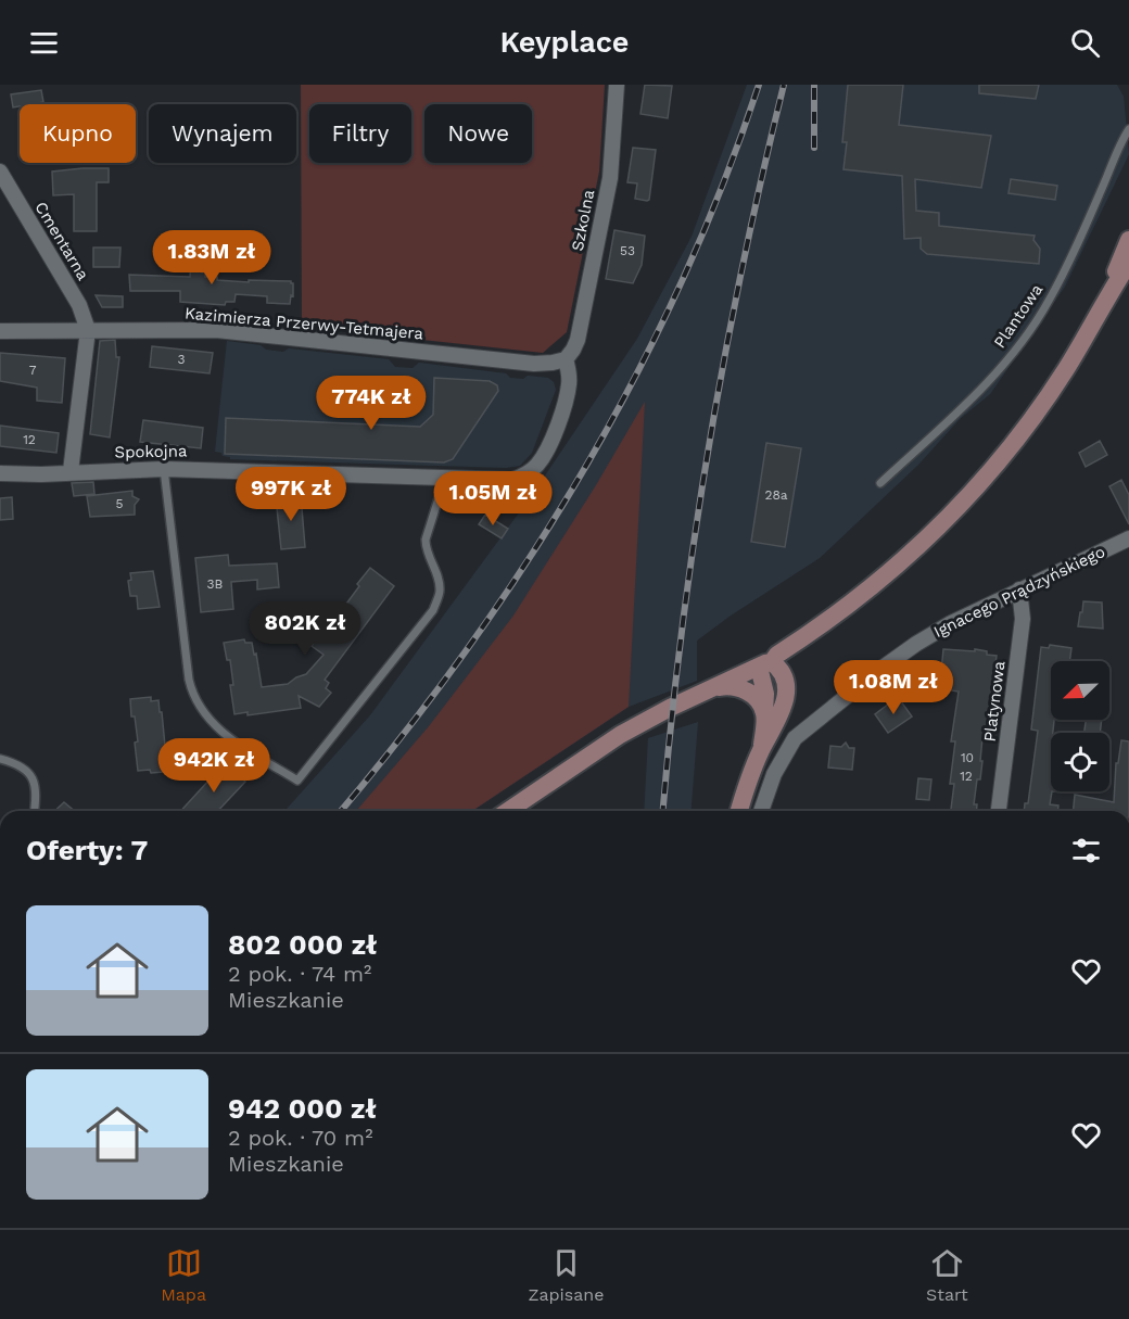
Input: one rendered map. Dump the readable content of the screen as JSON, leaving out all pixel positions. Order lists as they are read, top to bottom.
{
  "streets": {
    "street": [
      "Szkolna",
      "Cmentarna",
      "Kazimierza Przerwy-Tetmajera",
      "Spokojna",
      "Ignacego Prądzyńskiego",
      "Platynowa"
    ],
    "lane": ["Plantowa"]
  },
  "crossings": [
    ["Szkolna", "Kazimierza Przerwy-Tetmajera"],
    ["Szkolna", "Spokojna"],
    ["Cmentarna", "Kazimierza Przerwy-Tetmajera"],
    ["Kazimierza Przerwy-Tetmajera", "Spokojna"],
    ["Ignacego Prądzyńskiego", "Platynowa"]
  ],
  "house_numbers": [
    "53",
    "3",
    "7",
    "12",
    "28a",
    "5",
    "3B",
    "10",
    "12"
  ],
  "north": "bottom left",
  "page": {
    "header": "Keyplace",
    "chip": [
      "Kupno",
      "Wynajem",
      "Filtry",
      "Nowe"
    ],
    "price": [
      "1.83M zł",
      "774K zł",
      "997K zł",
      "1.05M zł",
      "802K zł",
      "1.08M zł",
      "942K zł"
    ],
    "heading": "Oferty: 7",
    "list": [
      {
        "name": "802 000 zł",
        "note": "2 pok. · 74 m² · Mieszkanie"
      },
      {
        "name": "942 000 zł",
        "note": "2 pok. · 70 m² · Mieszkanie"
      }
    ],
    "tabs": ["Mapa", "Zapisane", "Start"]
  }
}
